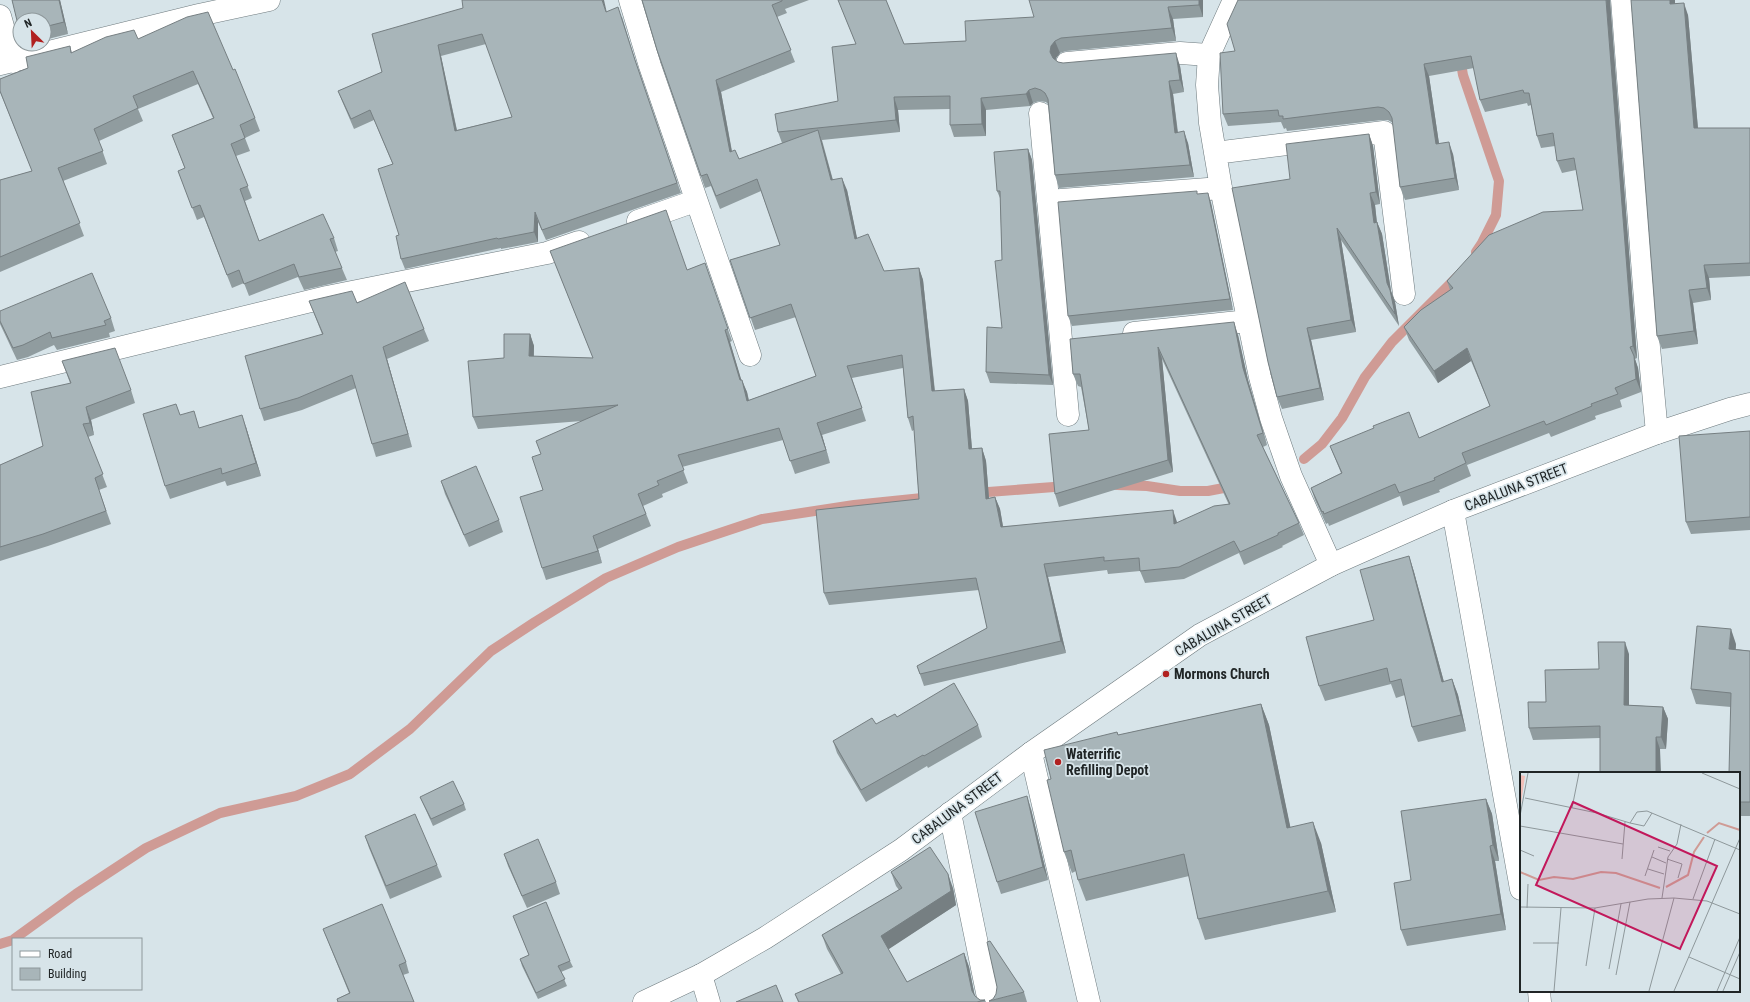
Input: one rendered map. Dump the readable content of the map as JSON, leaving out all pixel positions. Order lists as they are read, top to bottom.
{
  "streets": {
    "street": ["CABALUNA STREET"]
  },
  "places": ["Mormons Church", "Waterrific Refilling Depot"],
  "legend": ["Road", "Building"],
  "north": "top left"
}
